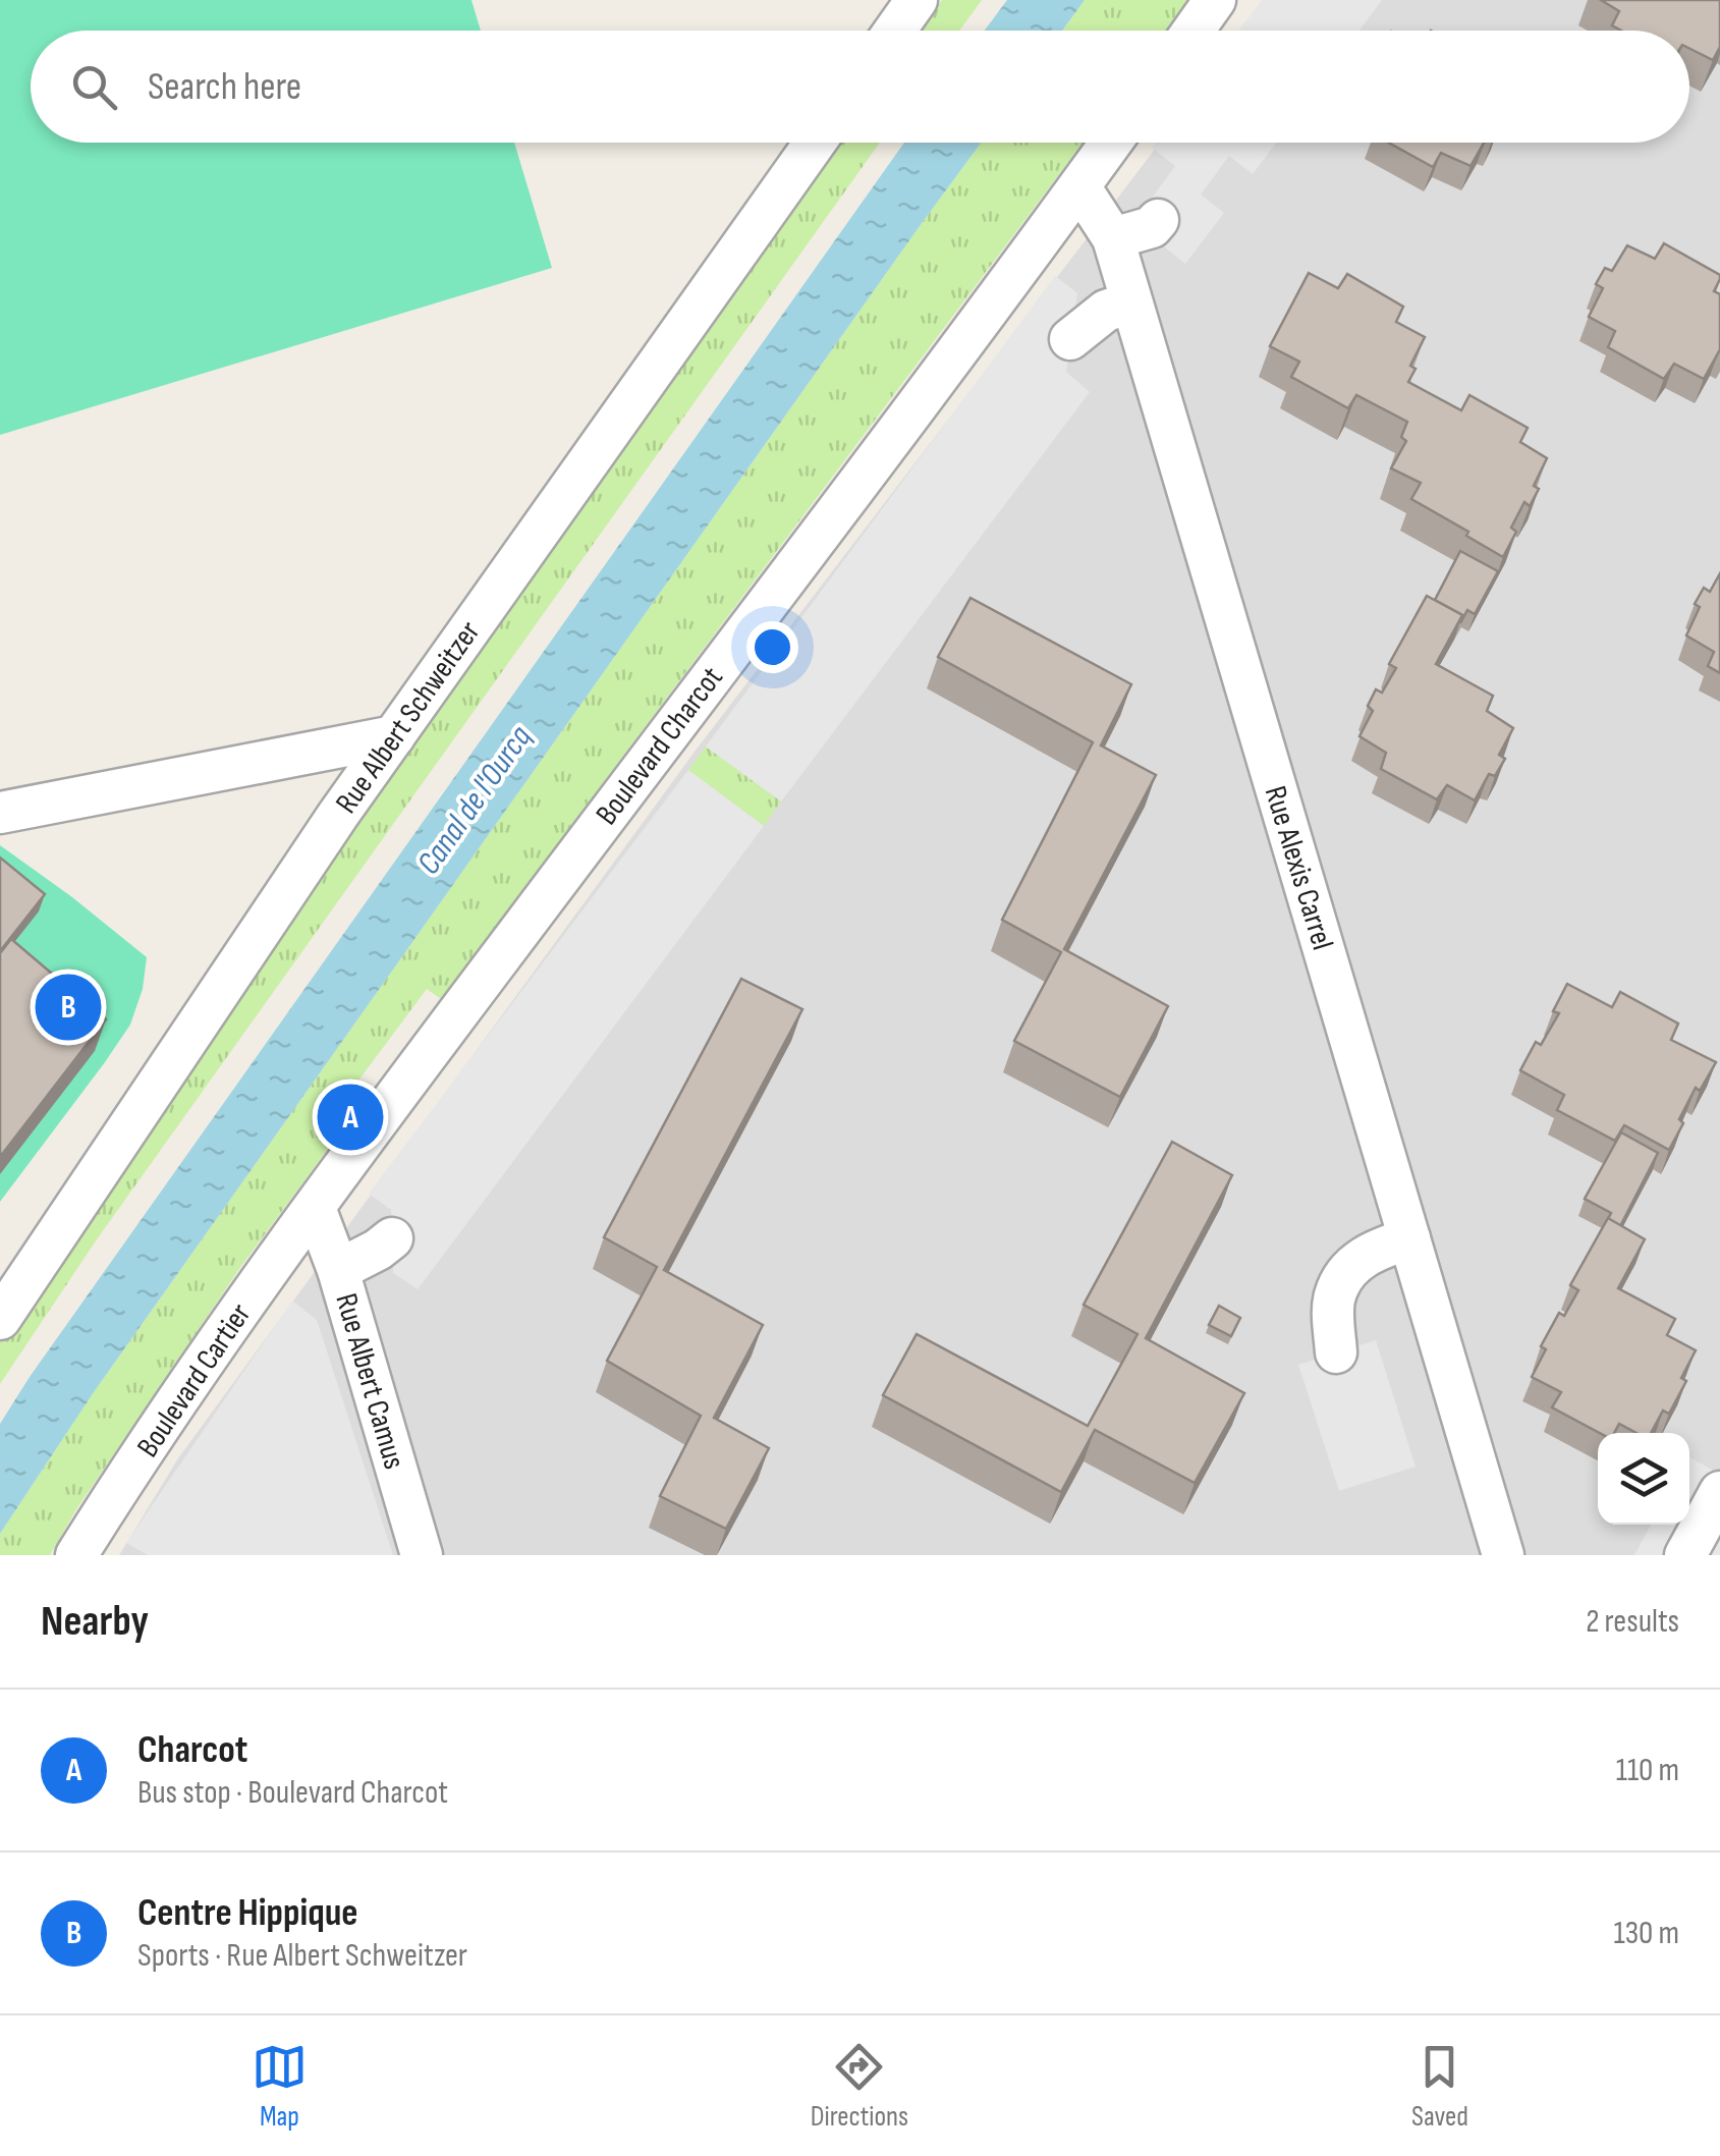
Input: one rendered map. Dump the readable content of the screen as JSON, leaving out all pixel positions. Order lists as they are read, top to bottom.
{
  "streets": {
    "street": [
      "Rue Albert Schweitzer",
      "Boulevard Charcot",
      "Rue Alexis Carrel",
      "Boulevard Cartier",
      "Rue Albert Camus"
    ]
  },
  "crossings": [
    ["Boulevard Charcot", "Rue Alexis Carrel"],
    ["Boulevard Charcot", "Boulevard Cartier"],
    ["Boulevard Charcot", "Rue Albert Camus"],
    ["Boulevard Cartier", "Rue Albert Camus"]
  ],
  "water": ["Canal de l'Ourcq"],
  "page": {
    "search": "Search here",
    "pins": ["B", "A"],
    "heading": ["Nearby", "2 results"],
    "list": [
      {
        "mark": "A",
        "name": "Charcot",
        "note": "Bus stop · Boulevard Charcot",
        "value": "110 m"
      },
      {
        "mark": "B",
        "name": "Centre Hippique",
        "note": "Sports · Rue Albert Schweitzer",
        "value": "130 m"
      }
    ],
    "nav": ["Map", "Directions", "Saved"]
  }
}
